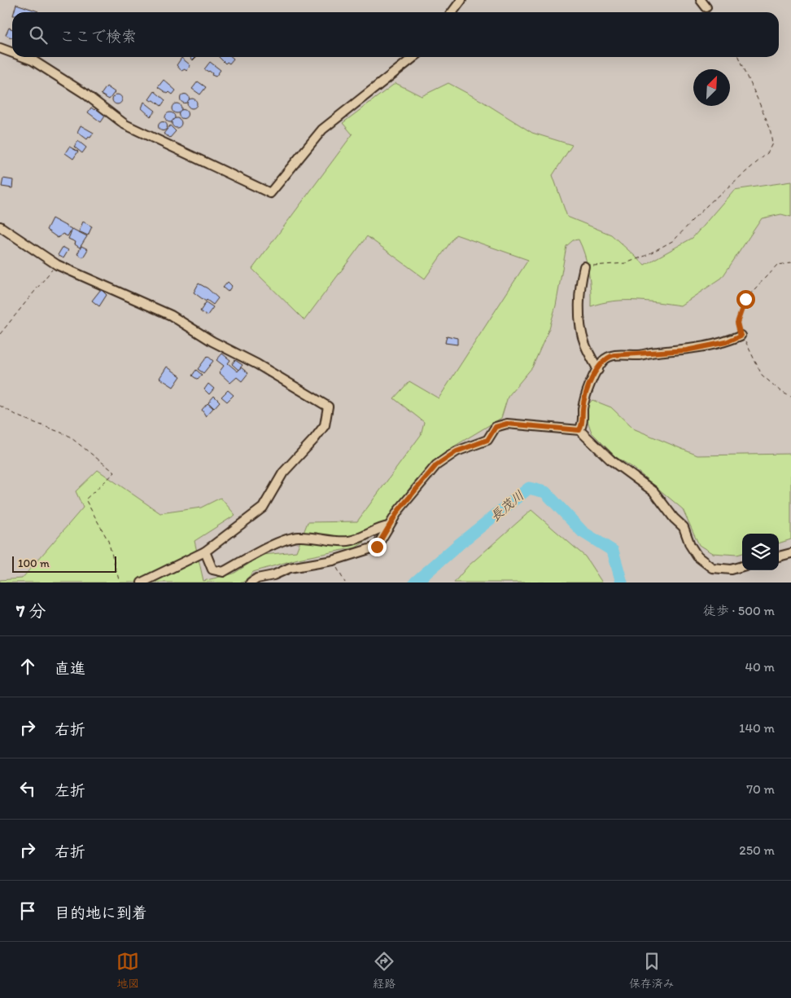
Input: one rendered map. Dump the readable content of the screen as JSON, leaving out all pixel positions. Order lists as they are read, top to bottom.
{
  "water": ["長茂川"],
  "scale_bar": "100 m",
  "north": "top right",
  "page": {
    "search": "ここで検索",
    "scale": "100 m",
    "heading": ["7 分", "徒歩 · 500 m"],
    "list": [
      ["直進", "40 m"],
      ["右折", "140 m"],
      ["左折", "70 m"],
      ["右折", "250 m"],
      "目的地に到着"
    ],
    "nav": ["地図", "経路", "保存済み"]
  }
}
